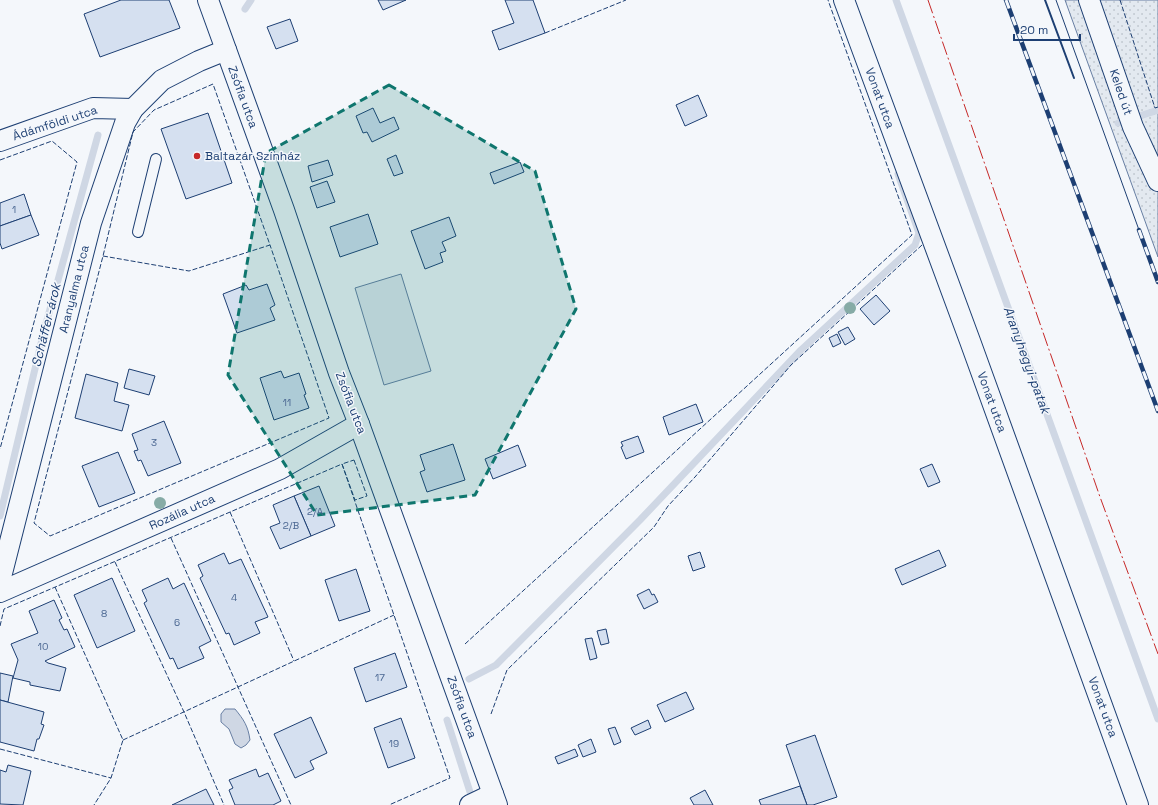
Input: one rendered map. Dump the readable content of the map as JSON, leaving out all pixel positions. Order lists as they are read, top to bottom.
{
  "streets": {
    "street": [
      "Keled út",
      "Zsófia utca",
      "Vonat utca",
      "Ádámföldi utca",
      "Aranyalma utca",
      "Rozália utca"
    ]
  },
  "crossings": [
    ["Zsófia utca", "Aranyalma utca"],
    ["Zsófia utca", "Rozália utca"],
    ["Ádámföldi utca", "Aranyalma utca"]
  ],
  "water": ["Schäffer-árok", "Aranyhegyi-patak"],
  "places": ["Baltazár Színház"],
  "house_numbers": [
    "1",
    "11",
    "3",
    "2/A",
    "2/B",
    "4",
    "8",
    "6",
    "10",
    "17",
    "19"
  ],
  "scale_bar": "20 m"
}
